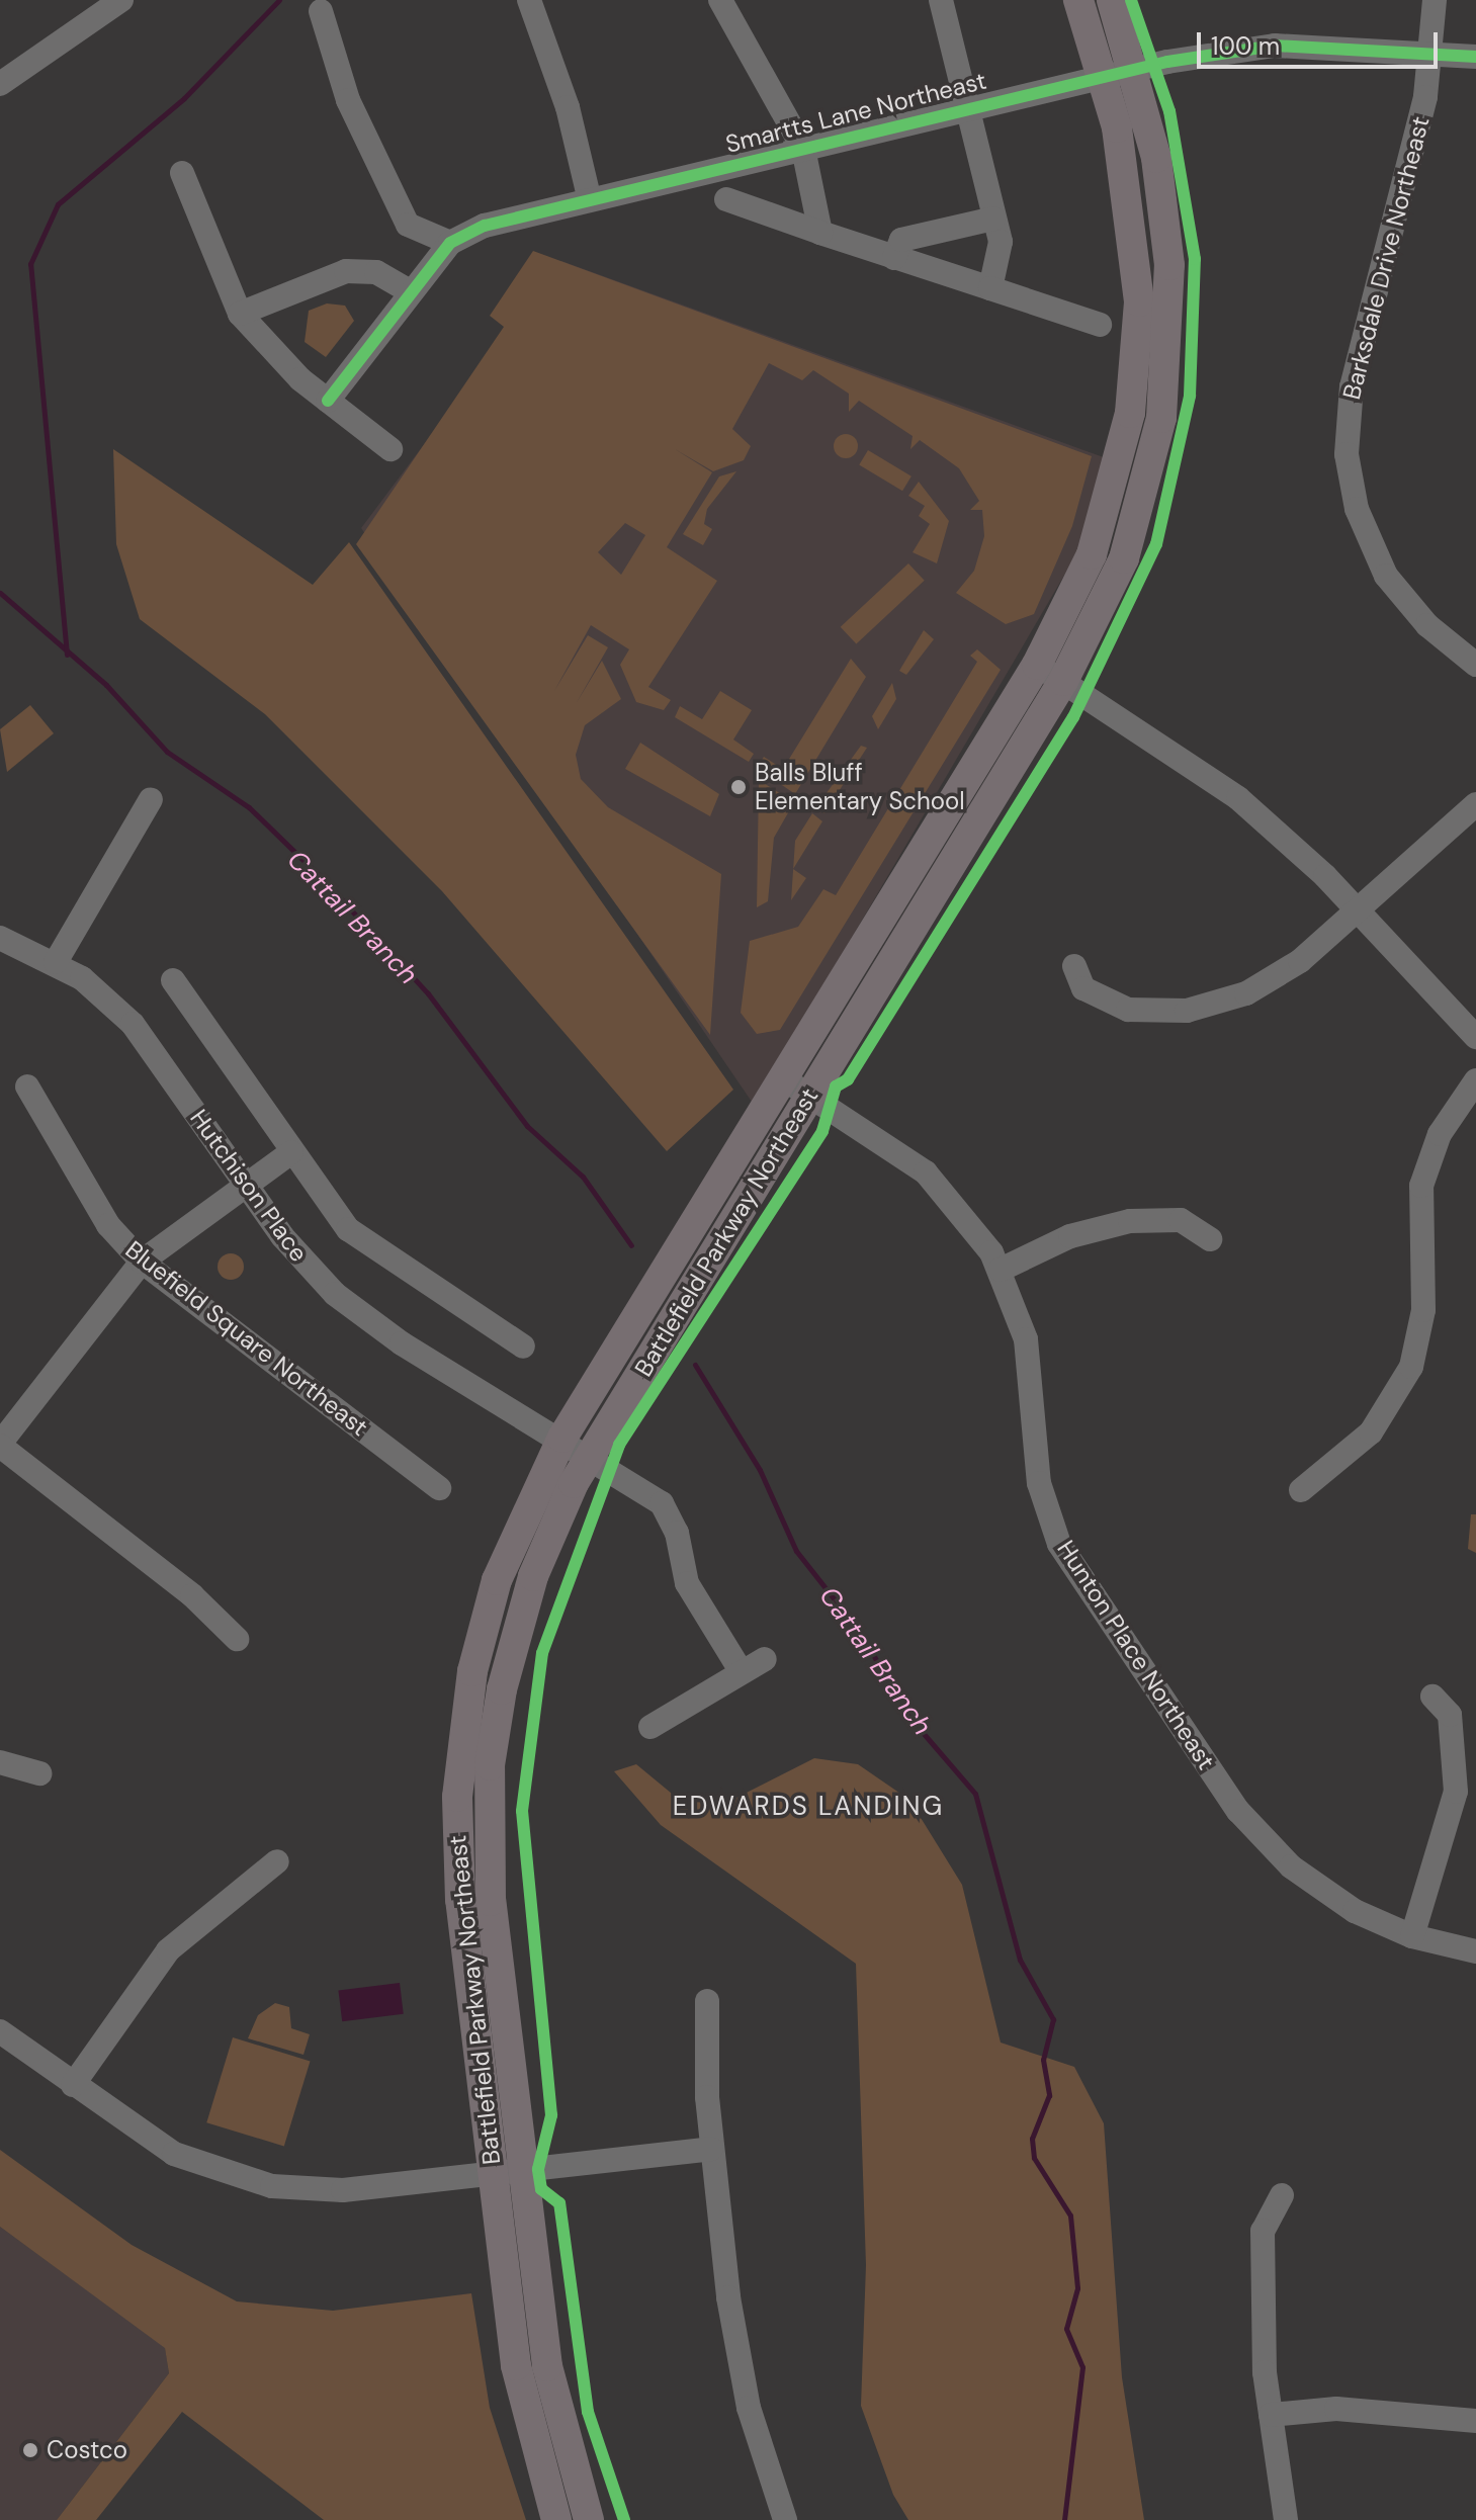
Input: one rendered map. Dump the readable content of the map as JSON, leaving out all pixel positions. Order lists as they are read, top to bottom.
{
  "streets": {
    "main road": ["Battlefield Parkway Northeast"],
    "street": [
      "Smartts Lane Northeast",
      "Barksdale Drive Northeast",
      "Hutchison Place",
      "Bluefield Square Northeast",
      "Hunton Place Northeast"
    ]
  },
  "crossings": [
    ["Smartts Lane Northeast", "Barksdale Drive Northeast"],
    ["Smartts Lane Northeast", "Battlefield Parkway Northeast"],
    ["Hutchison Place", "Battlefield Parkway Northeast"],
    ["Battlefield Parkway Northeast", "Hunton Place Northeast"]
  ],
  "districts": ["EDWARDS LANDING"],
  "water": ["Cattail Branch"],
  "places": ["Balls Bluff Elementary School", "Costco"],
  "scale_bar": "100 m"
}
